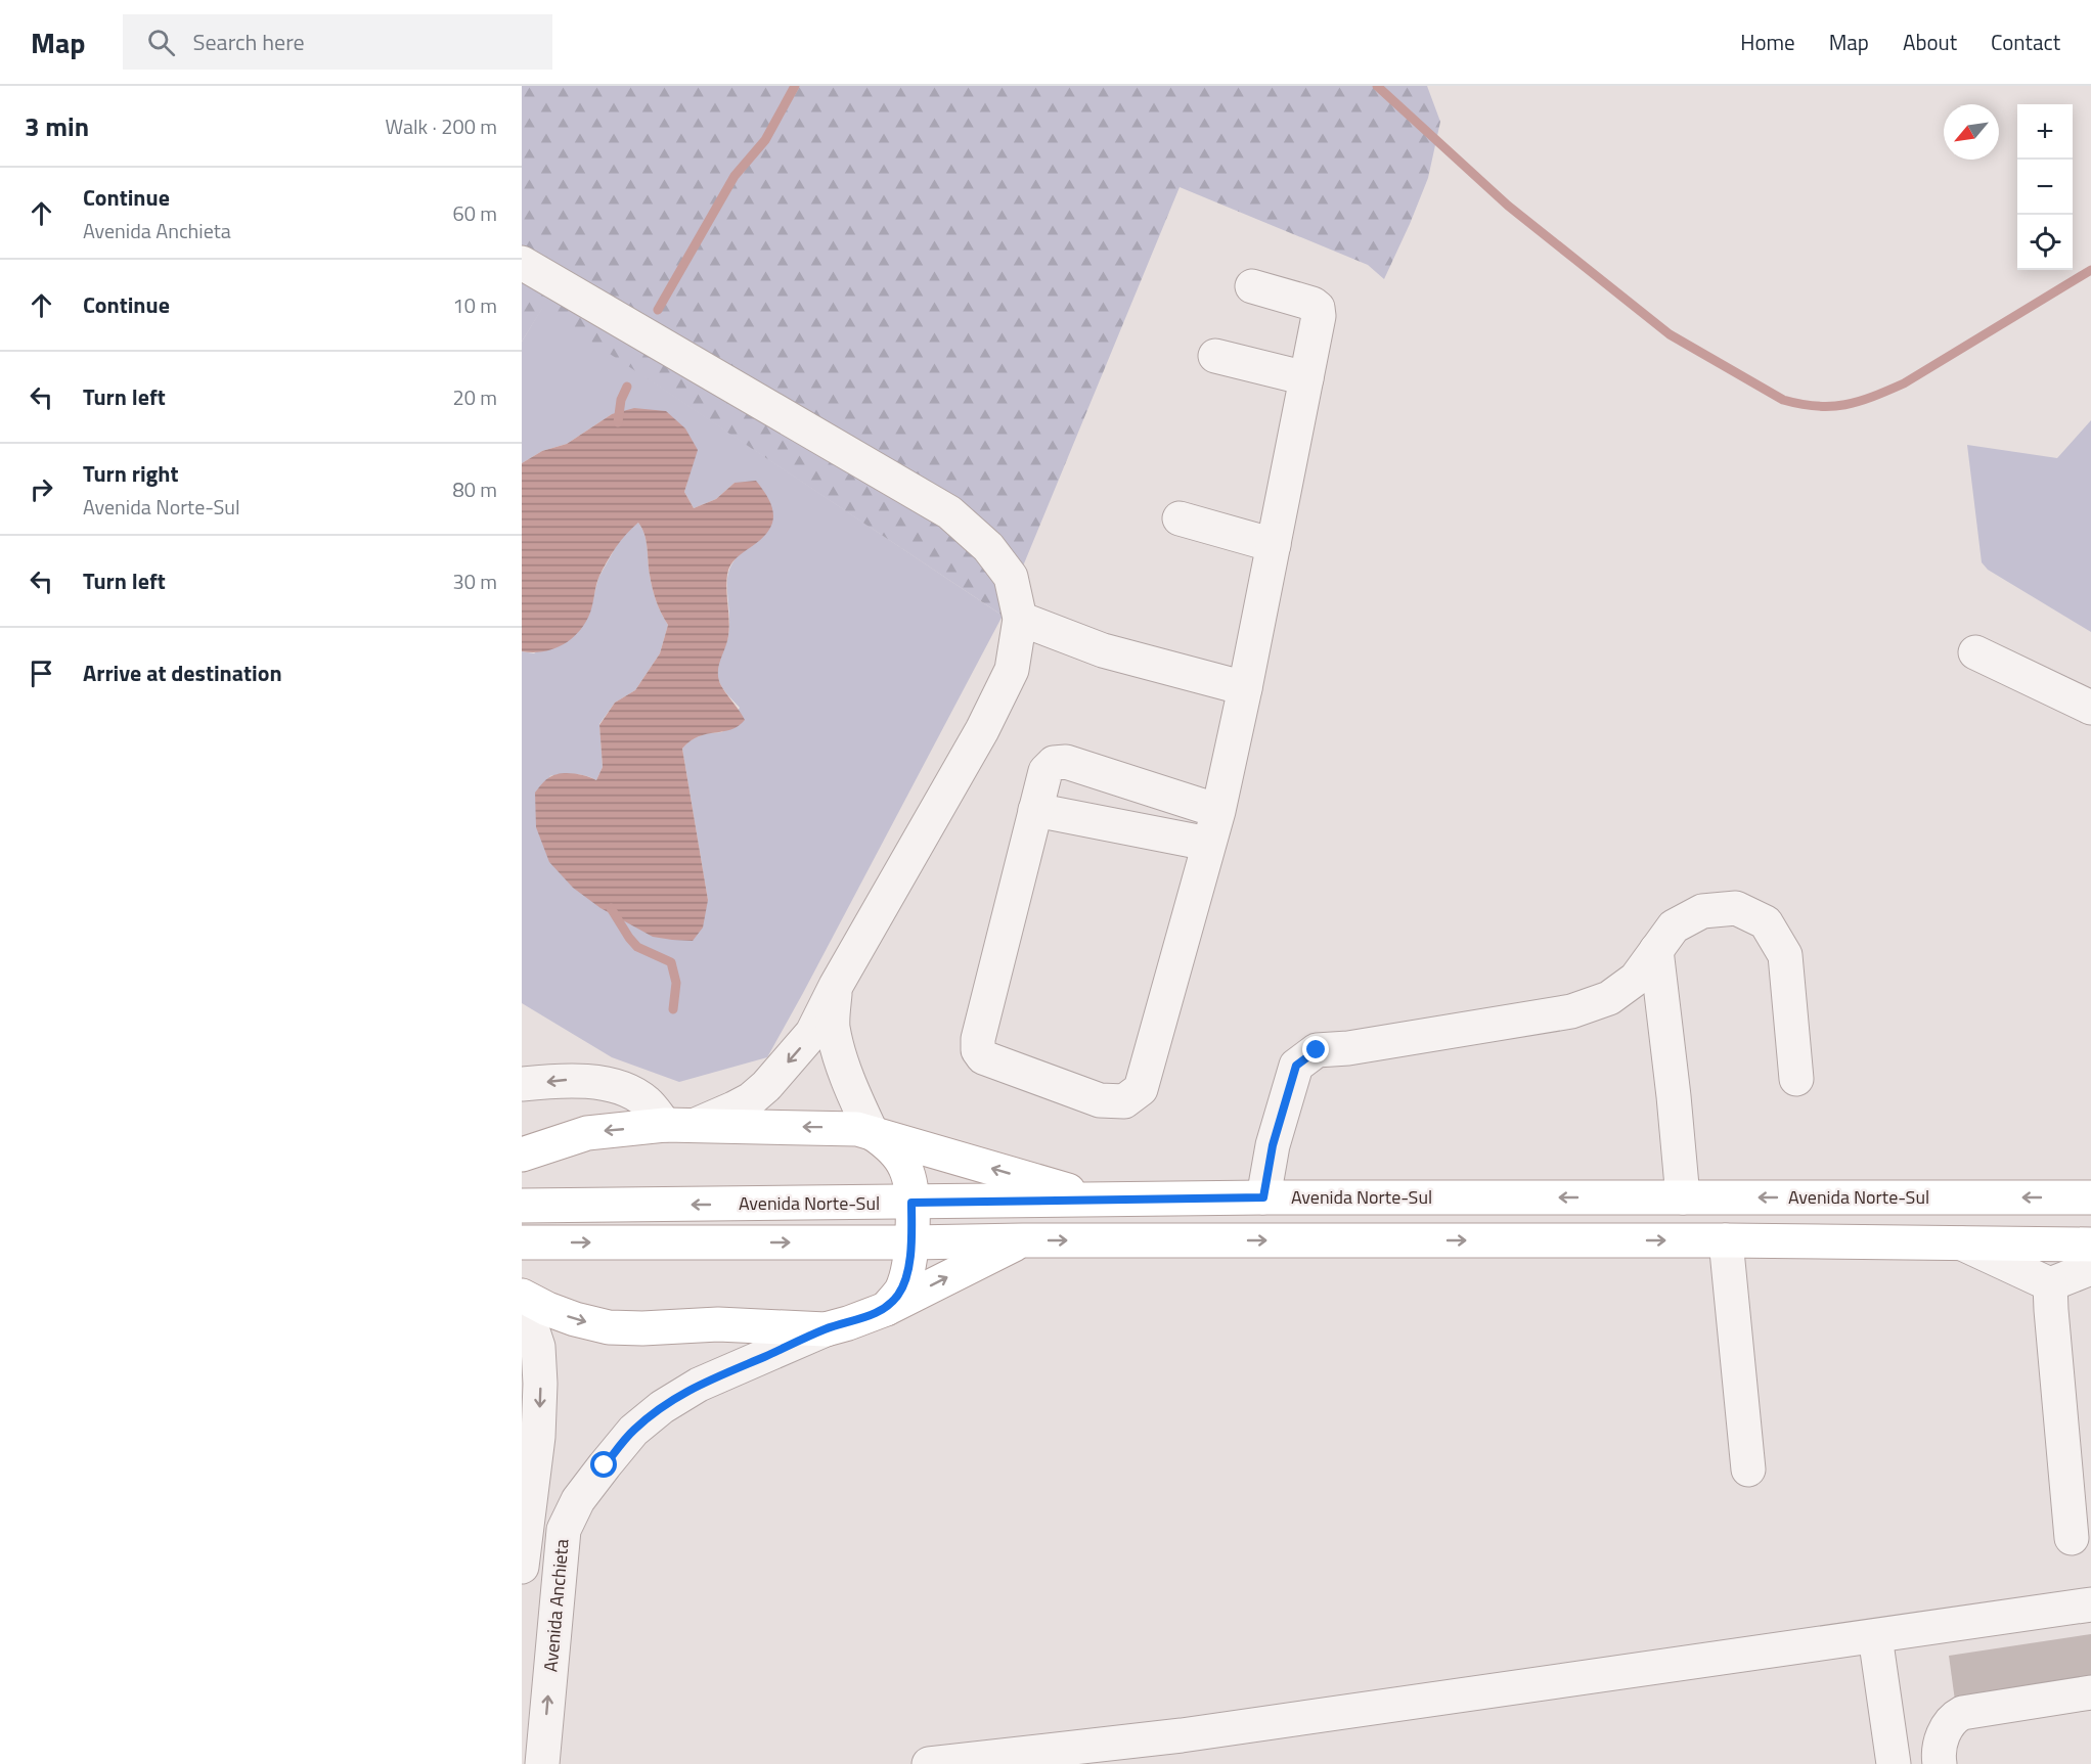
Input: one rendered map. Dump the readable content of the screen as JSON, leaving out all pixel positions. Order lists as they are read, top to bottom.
{
  "streets": {
    "main road": ["Avenida Norte-Sul"],
    "street": ["Avenida Anchieta"]
  },
  "north": "bottom left",
  "page": {
    "header": "Map",
    "search": "Search here",
    "nav": [
      "Home",
      "Map",
      "About",
      "Contact"
    ],
    "heading": ["3 min", "Walk · 200 m"],
    "map_buttons": ["+", "−"],
    "list": [
      ["Continue", "Avenida Anchieta", "60 m"],
      ["Continue", "10 m"],
      ["Turn left", "20 m"],
      ["Turn right", "Avenida Norte-Sul", "80 m"],
      ["Turn left", "30 m"],
      "Arrive at destination"
    ]
  }
}
